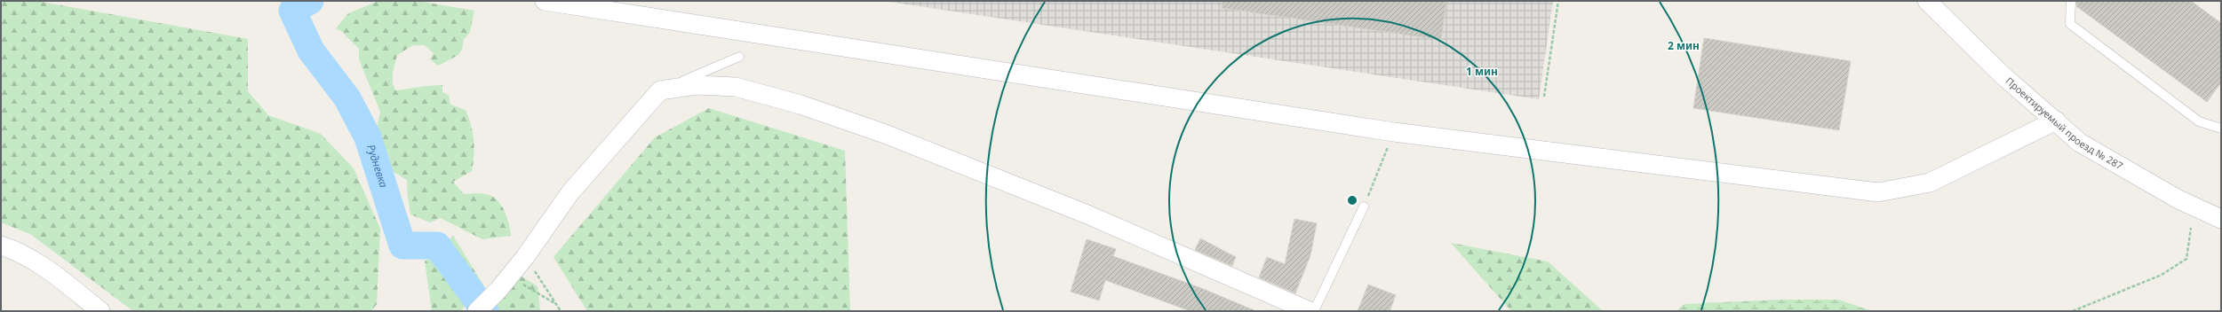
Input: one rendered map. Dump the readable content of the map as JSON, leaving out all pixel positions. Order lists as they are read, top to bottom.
{
  "streets": {
    "street": ["Проектируемый проезд № 287"]
  },
  "water": ["Рудневка"],
  "rings": ["2 мин", "1 мин"]
}
